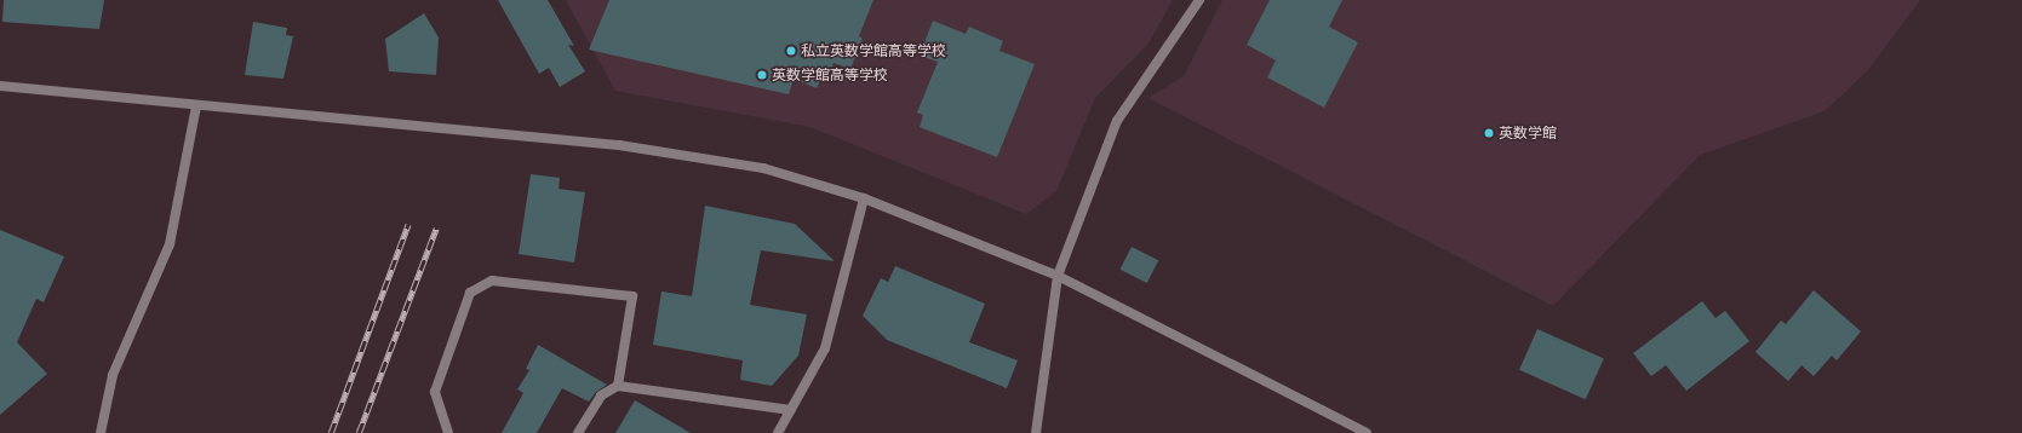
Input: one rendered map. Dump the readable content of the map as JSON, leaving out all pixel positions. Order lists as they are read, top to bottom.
{
  "places": ["私立英数学館高等学校", "英数学館高等学校", "英数学館"]
}
